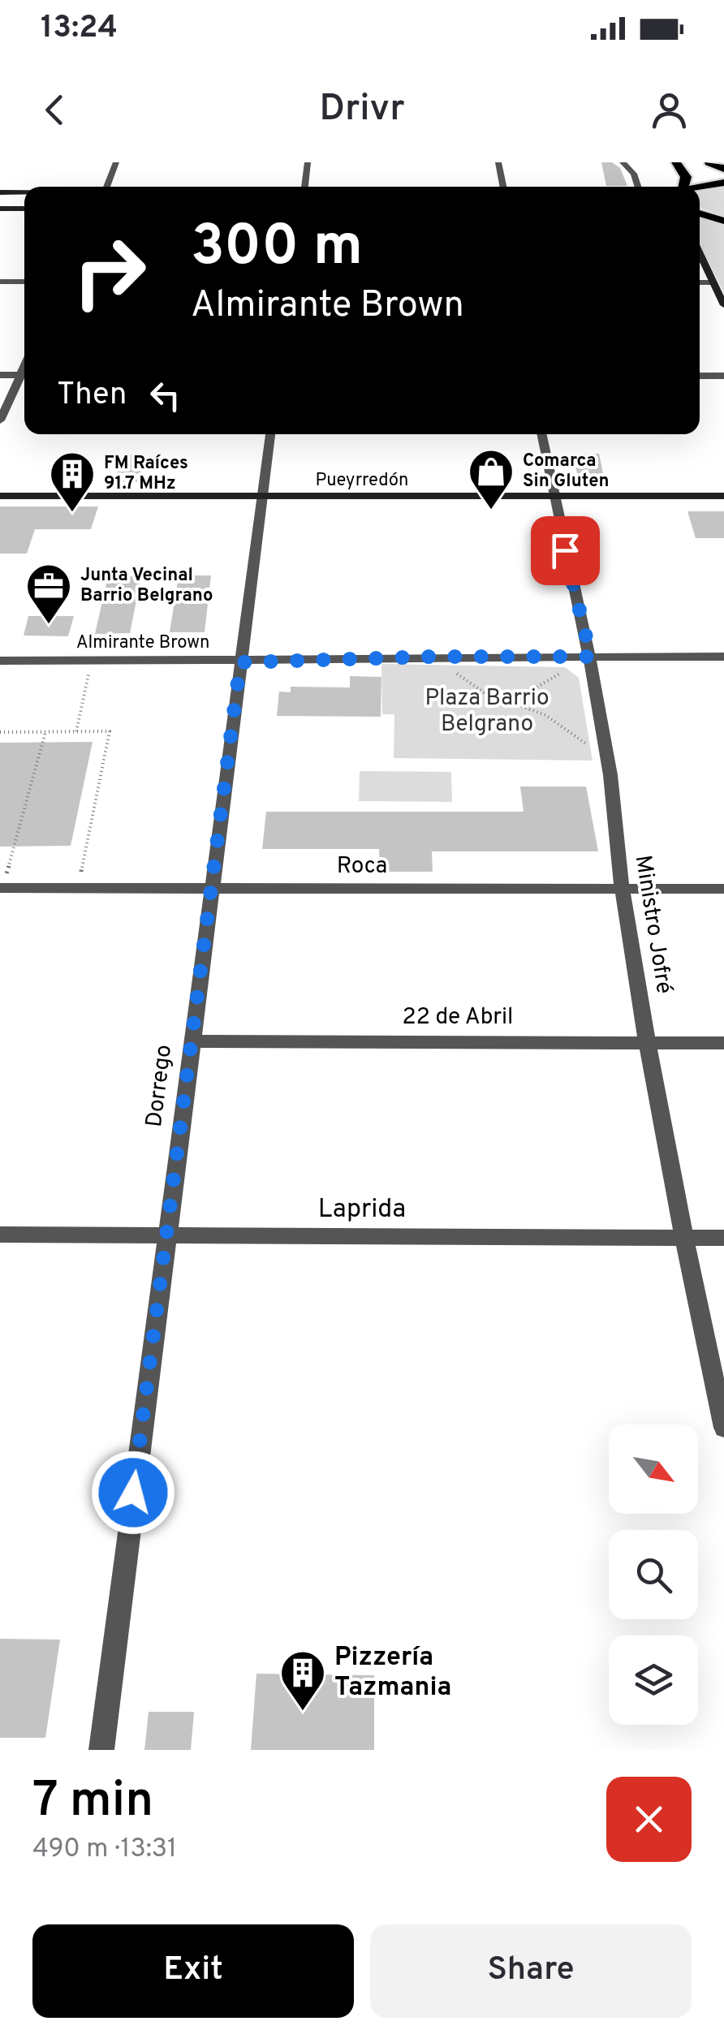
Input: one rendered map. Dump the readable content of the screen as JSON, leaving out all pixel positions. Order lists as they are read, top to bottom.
{
  "streets": {
    "main road": ["Pueyrredón"],
    "street": [
      "Almirante Brown",
      "Roca",
      "Ministro Jofré",
      "22 de Abril",
      "Dorrego",
      "Laprida"
    ]
  },
  "crossings": [
    ["Pueyrredón", "Ministro Jofré"],
    ["Pueyrredón", "Dorrego"],
    ["Almirante Brown", "Ministro Jofré"],
    ["Almirante Brown", "Dorrego"],
    ["Roca", "Ministro Jofré"],
    ["Roca", "Dorrego"],
    ["Ministro Jofré", "22 de Abril"],
    ["Ministro Jofré", "Laprida"],
    ["22 de Abril", "Dorrego"],
    ["Dorrego", "Laprida"]
  ],
  "parks": ["Plaza Barrio Belgrano"],
  "places": {
    "shop": ["Comarca Sin Gluten"],
    "building": ["FM Raíces 91.7 MHz", "Pizzería Tazmania"],
    "office": ["Junta Vecinal Barrio Belgrano"]
  },
  "north": "bottom right",
  "page": {
    "status": "13:24",
    "header": "Drivr",
    "turn": ["300 m", "Almirante Brown"],
    "then": "Then",
    "heading": ["7 min", "490 m · 13:31"],
    "buttons": ["Exit", "Share"]
  }
}
